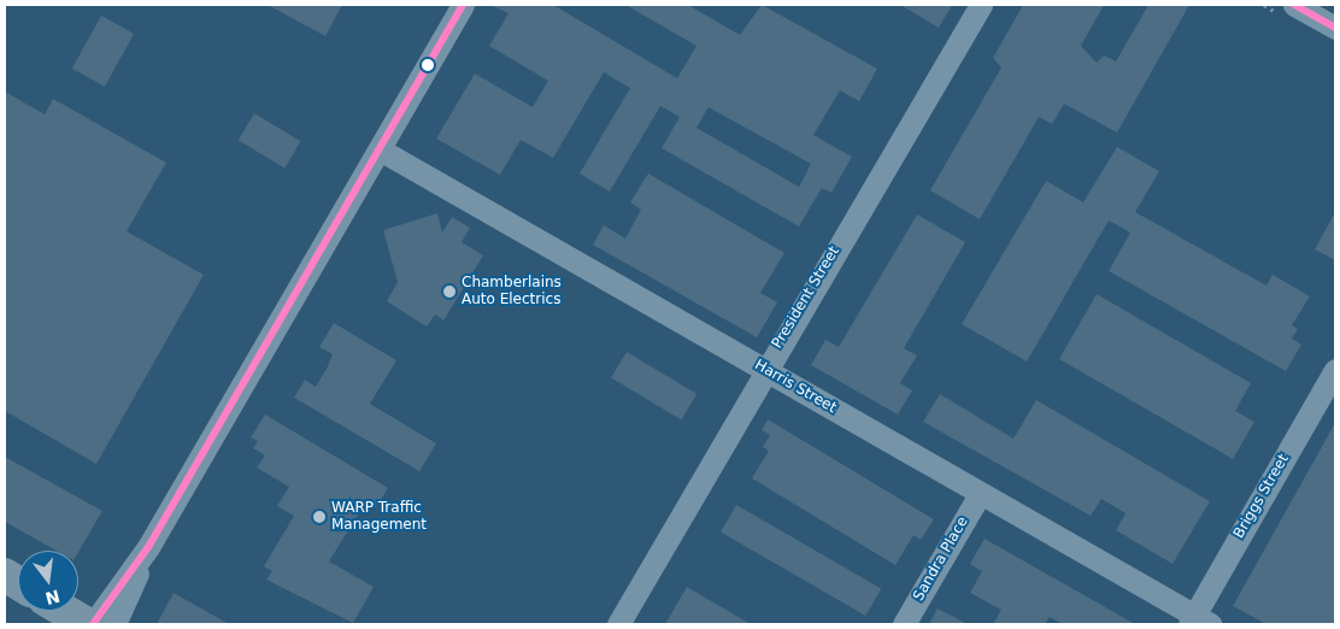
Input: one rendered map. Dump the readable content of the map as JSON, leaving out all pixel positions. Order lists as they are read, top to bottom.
{
  "streets": {
    "street": [
      "President Street",
      "Harris Street",
      "Briggs Street",
      "Sandra Place"
    ]
  },
  "crossings": [
    ["President Street", "Harris Street"],
    ["Harris Street", "Briggs Street"],
    ["Harris Street", "Sandra Place"]
  ],
  "places": ["Chamberlains Auto Electrics", "WARP Traffic Management"],
  "north": "bottom"
}
